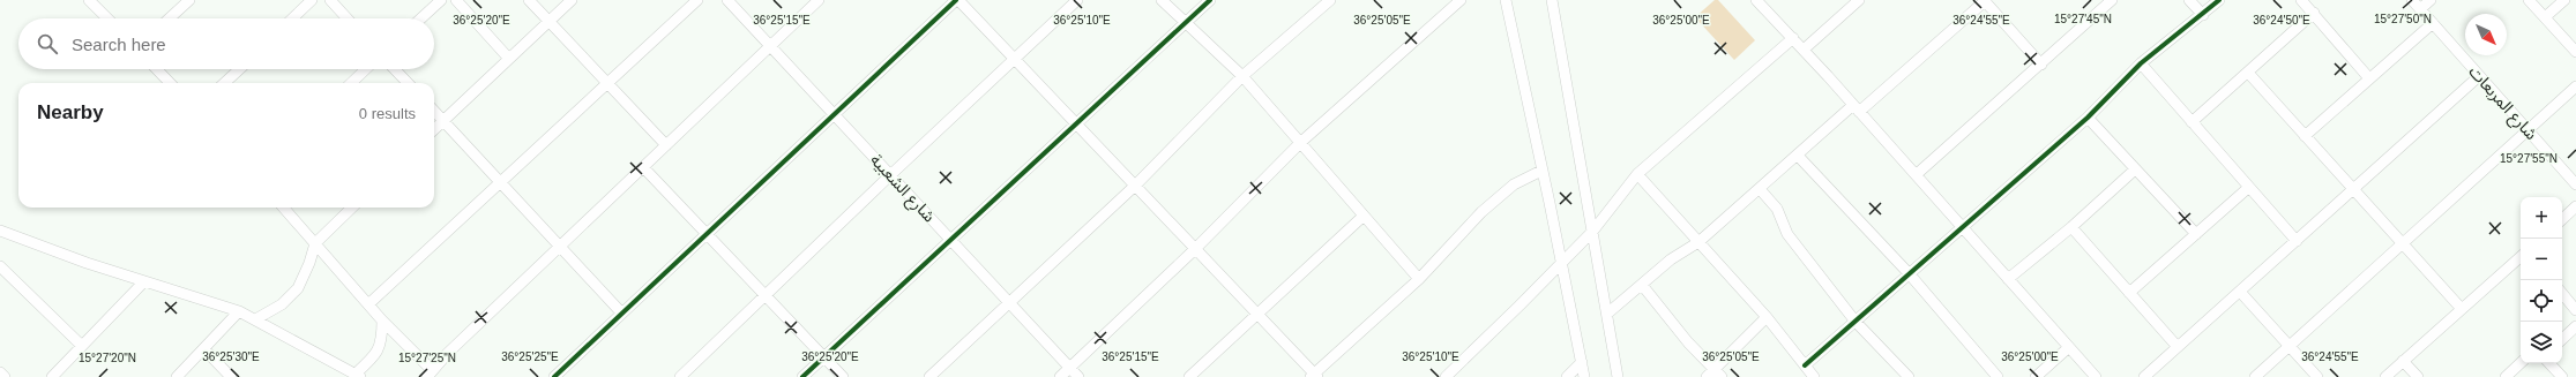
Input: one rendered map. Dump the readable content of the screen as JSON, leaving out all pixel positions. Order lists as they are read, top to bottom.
{
  "streets": {
    "street": ["شارع المربعات", "شارع الشعبية"]
  },
  "north": "bottom right",
  "page": {
    "search": "Search here",
    "heading": ["Nearby", "0 results"],
    "map_buttons": ["+", "−"]
  },
  "coordinates": [
    "15°27'45\"N",
    "15°27'50\"N",
    "36°25'20\"E",
    "36°25'15\"E",
    "36°25'10\"E",
    "36°25'05\"E",
    "36°25'00\"E",
    "36°24'55\"E",
    "36°24'50\"E",
    "15°27'55\"N",
    "36°25'30\"E",
    "36°25'25\"E",
    "15°27'20\"N",
    "15°27'25\"N"
  ]
}
